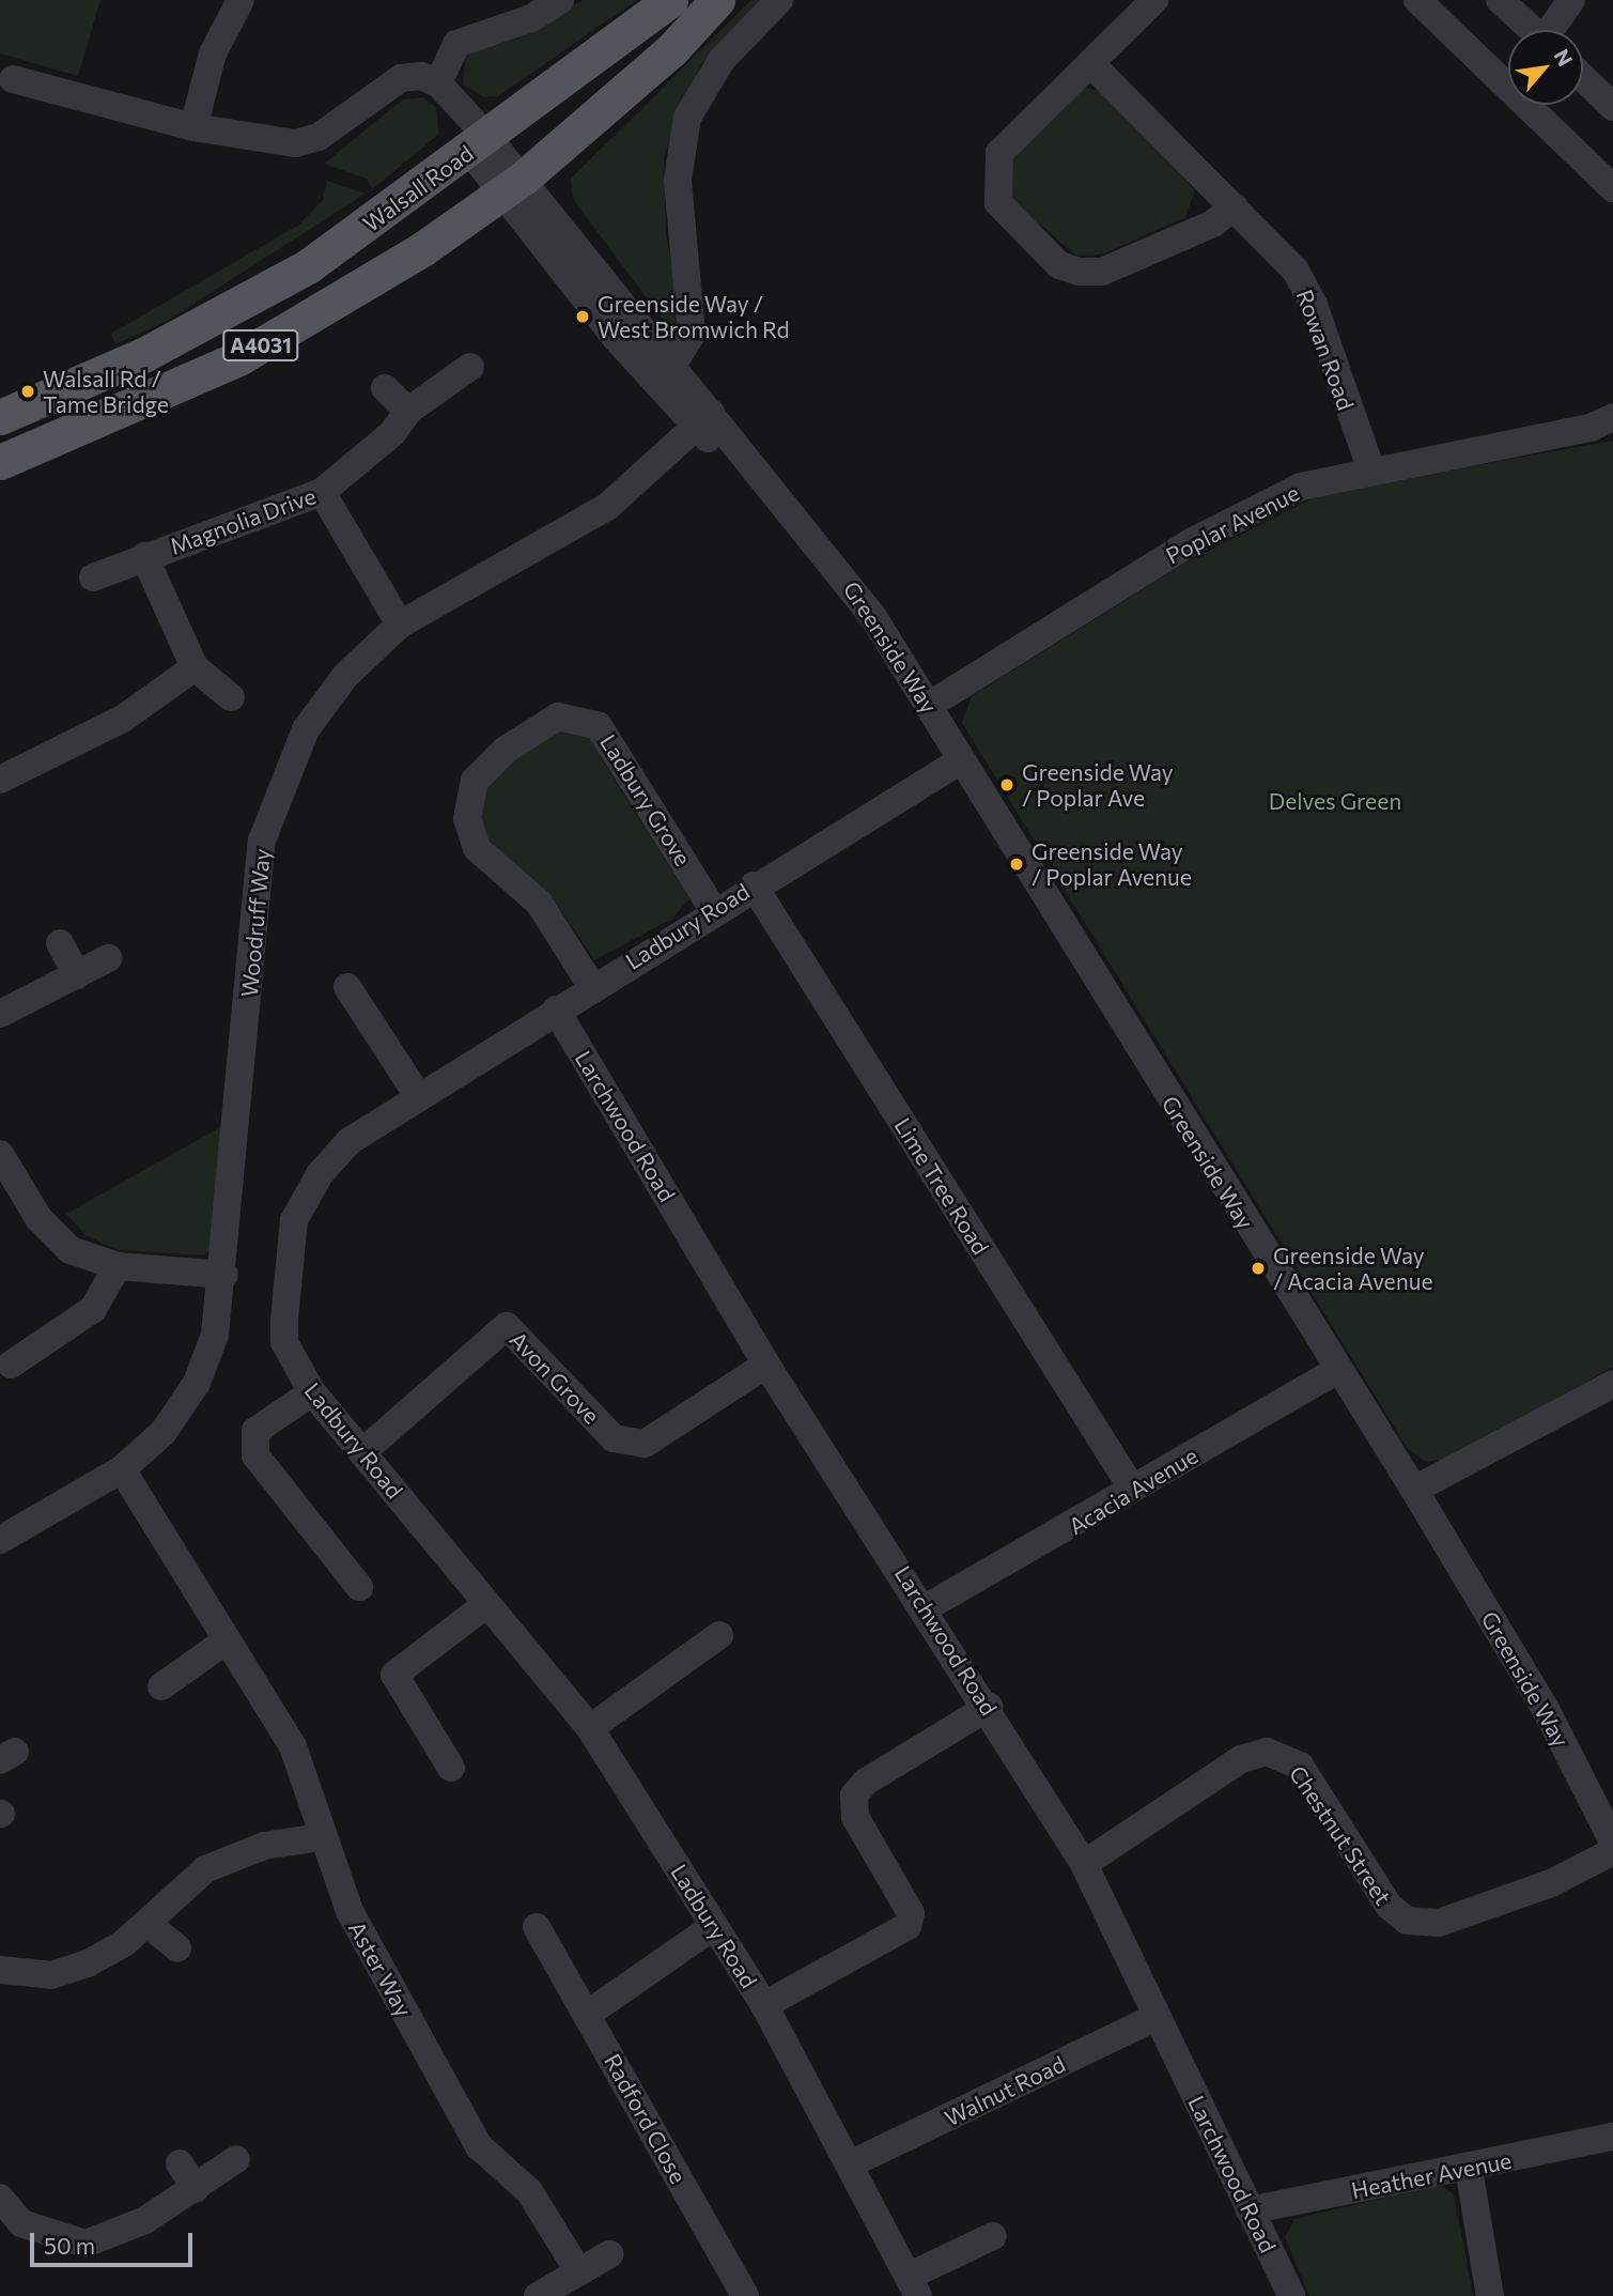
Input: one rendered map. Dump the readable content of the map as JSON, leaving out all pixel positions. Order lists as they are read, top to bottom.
{
  "streets": {
    "main road": ["Walsall Road", "A4031"],
    "street": [
      "Rowan Road",
      "Magnolia Drive",
      "Poplar Avenue",
      "Greenside Way",
      "Ladbury Grove",
      "Woodruff Way",
      "Ladbury Road",
      "Larchwood Road",
      "Lime Tree Road",
      "Avon Grove",
      "Acacia Avenue",
      "Chestnut Street",
      "Aster Way",
      "Walnut Road",
      "Radford Close",
      "Heather Avenue"
    ]
  },
  "crossings": [
    ["Walsall Road", "A4031"],
    ["A4031", "Greenside Way"],
    ["Rowan Road", "Poplar Avenue"],
    ["Poplar Avenue", "Greenside Way"],
    ["Greenside Way", "Woodruff Way"],
    ["Greenside Way", "Ladbury Road"],
    ["Greenside Way", "Acacia Avenue"],
    ["Ladbury Grove", "Ladbury Road"],
    ["Woodruff Way", "Aster Way"],
    ["Ladbury Road", "Larchwood Road"],
    ["Ladbury Road", "Lime Tree Road"],
    ["Ladbury Road", "Avon Grove"],
    ["Ladbury Road", "Walnut Road"],
    ["Larchwood Road", "Avon Grove"],
    ["Larchwood Road", "Acacia Avenue"],
    ["Larchwood Road", "Chestnut Street"],
    ["Larchwood Road", "Walnut Road"],
    ["Larchwood Road", "Heather Avenue"],
    ["Lime Tree Road", "Acacia Avenue"]
  ],
  "parks": ["Delves Green"],
  "places": [
    "Greenside Way / West Bromwich Rd",
    "Walsall Rd / Tame Bridge",
    "Greenside Way / Poplar Ave",
    "Greenside Way / Poplar Avenue",
    "Greenside Way / Acacia Avenue"
  ],
  "scale_bar": "50 m",
  "north": "top right"
}
